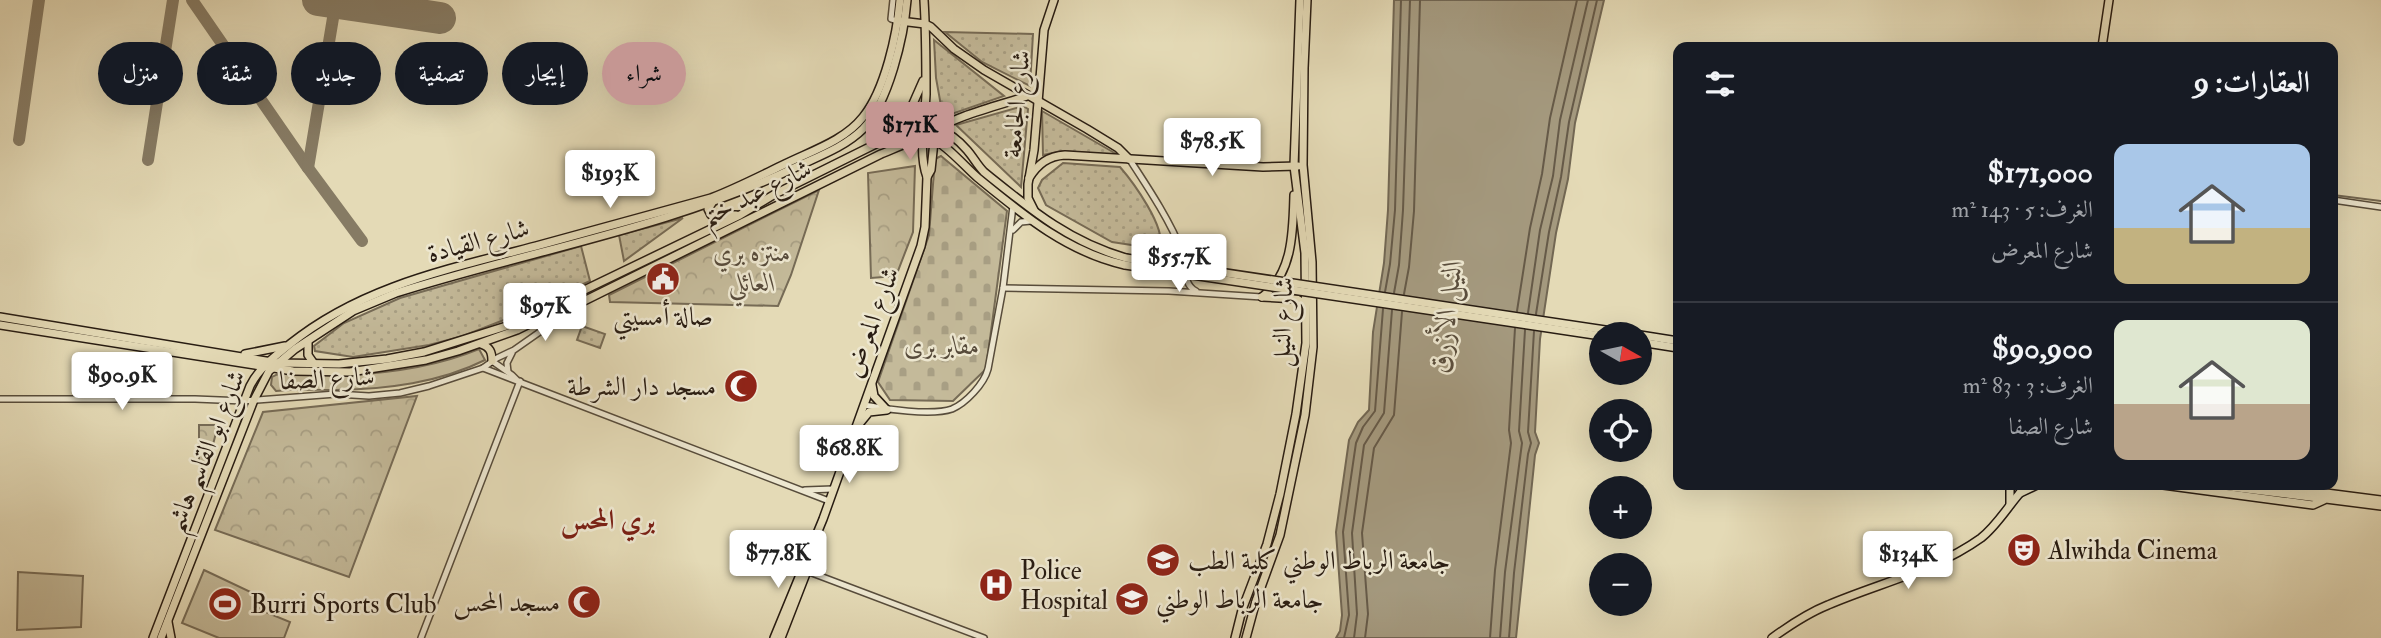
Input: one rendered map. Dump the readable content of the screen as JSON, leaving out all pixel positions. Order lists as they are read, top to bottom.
{
  "streets": {
    "main road": [
      "شارع الجامعة",
      "شارع عبد ختم",
      "شارع القيادة",
      "شارع المعرض",
      "شارع النيل",
      "شارع ابو القاسم هاشم"
    ],
    "street": ["شارع الصفا"]
  },
  "crossings": [
    ["شارع عبد ختم", "شارع القيادة"],
    ["شارع عبد ختم", "شارع المعرض"],
    ["شارع عبد ختم", "شارع الصفا"],
    ["شارع عبد ختم", "شارع ابو القاسم هاشم"],
    ["شارع القيادة", "شارع ابو القاسم هاشم"],
    ["شارع الصفا", "شارع ابو القاسم هاشم"]
  ],
  "districts": ["بري المحس"],
  "water": ["النيل الأزرق"],
  "parks": ["منتزه بري العائلي", "مقابر برى"],
  "places": {
    "public building": ["صالة أمسيتي"],
    "mosque": ["مسجد دار الشرطة", "مسجد المحس"],
    "theatre": ["Alwihda Cinema"],
    "school or university": ["جامعة الرباط الوطني كلية الطب", "جامعة الرباط الوطني"],
    "hospital": ["Police Hospital"],
    "sports": ["Burri Sports Club"]
  },
  "north": "right",
  "page": {
    "chip": [
      "شراء",
      "إيجار",
      "تصفية",
      "جديد",
      "شقة",
      "منزل"
    ],
    "heading": "العقارات: 9",
    "price": [
      "$171K",
      "$78.5K",
      "$193K",
      "$55.7K",
      "$97K",
      "$90.9K",
      "$68.8K",
      "$77.8K",
      "$134K"
    ],
    "list": [
      {
        "name": "$171,000",
        "note": "الغرف: 5 · 143 m² · شارع المعرض"
      },
      {
        "name": "$90,900",
        "note": "الغرف: 3 · 83 m² · شارع الصفا"
      }
    ],
    "map_buttons": ["+", "−"]
  }
}
